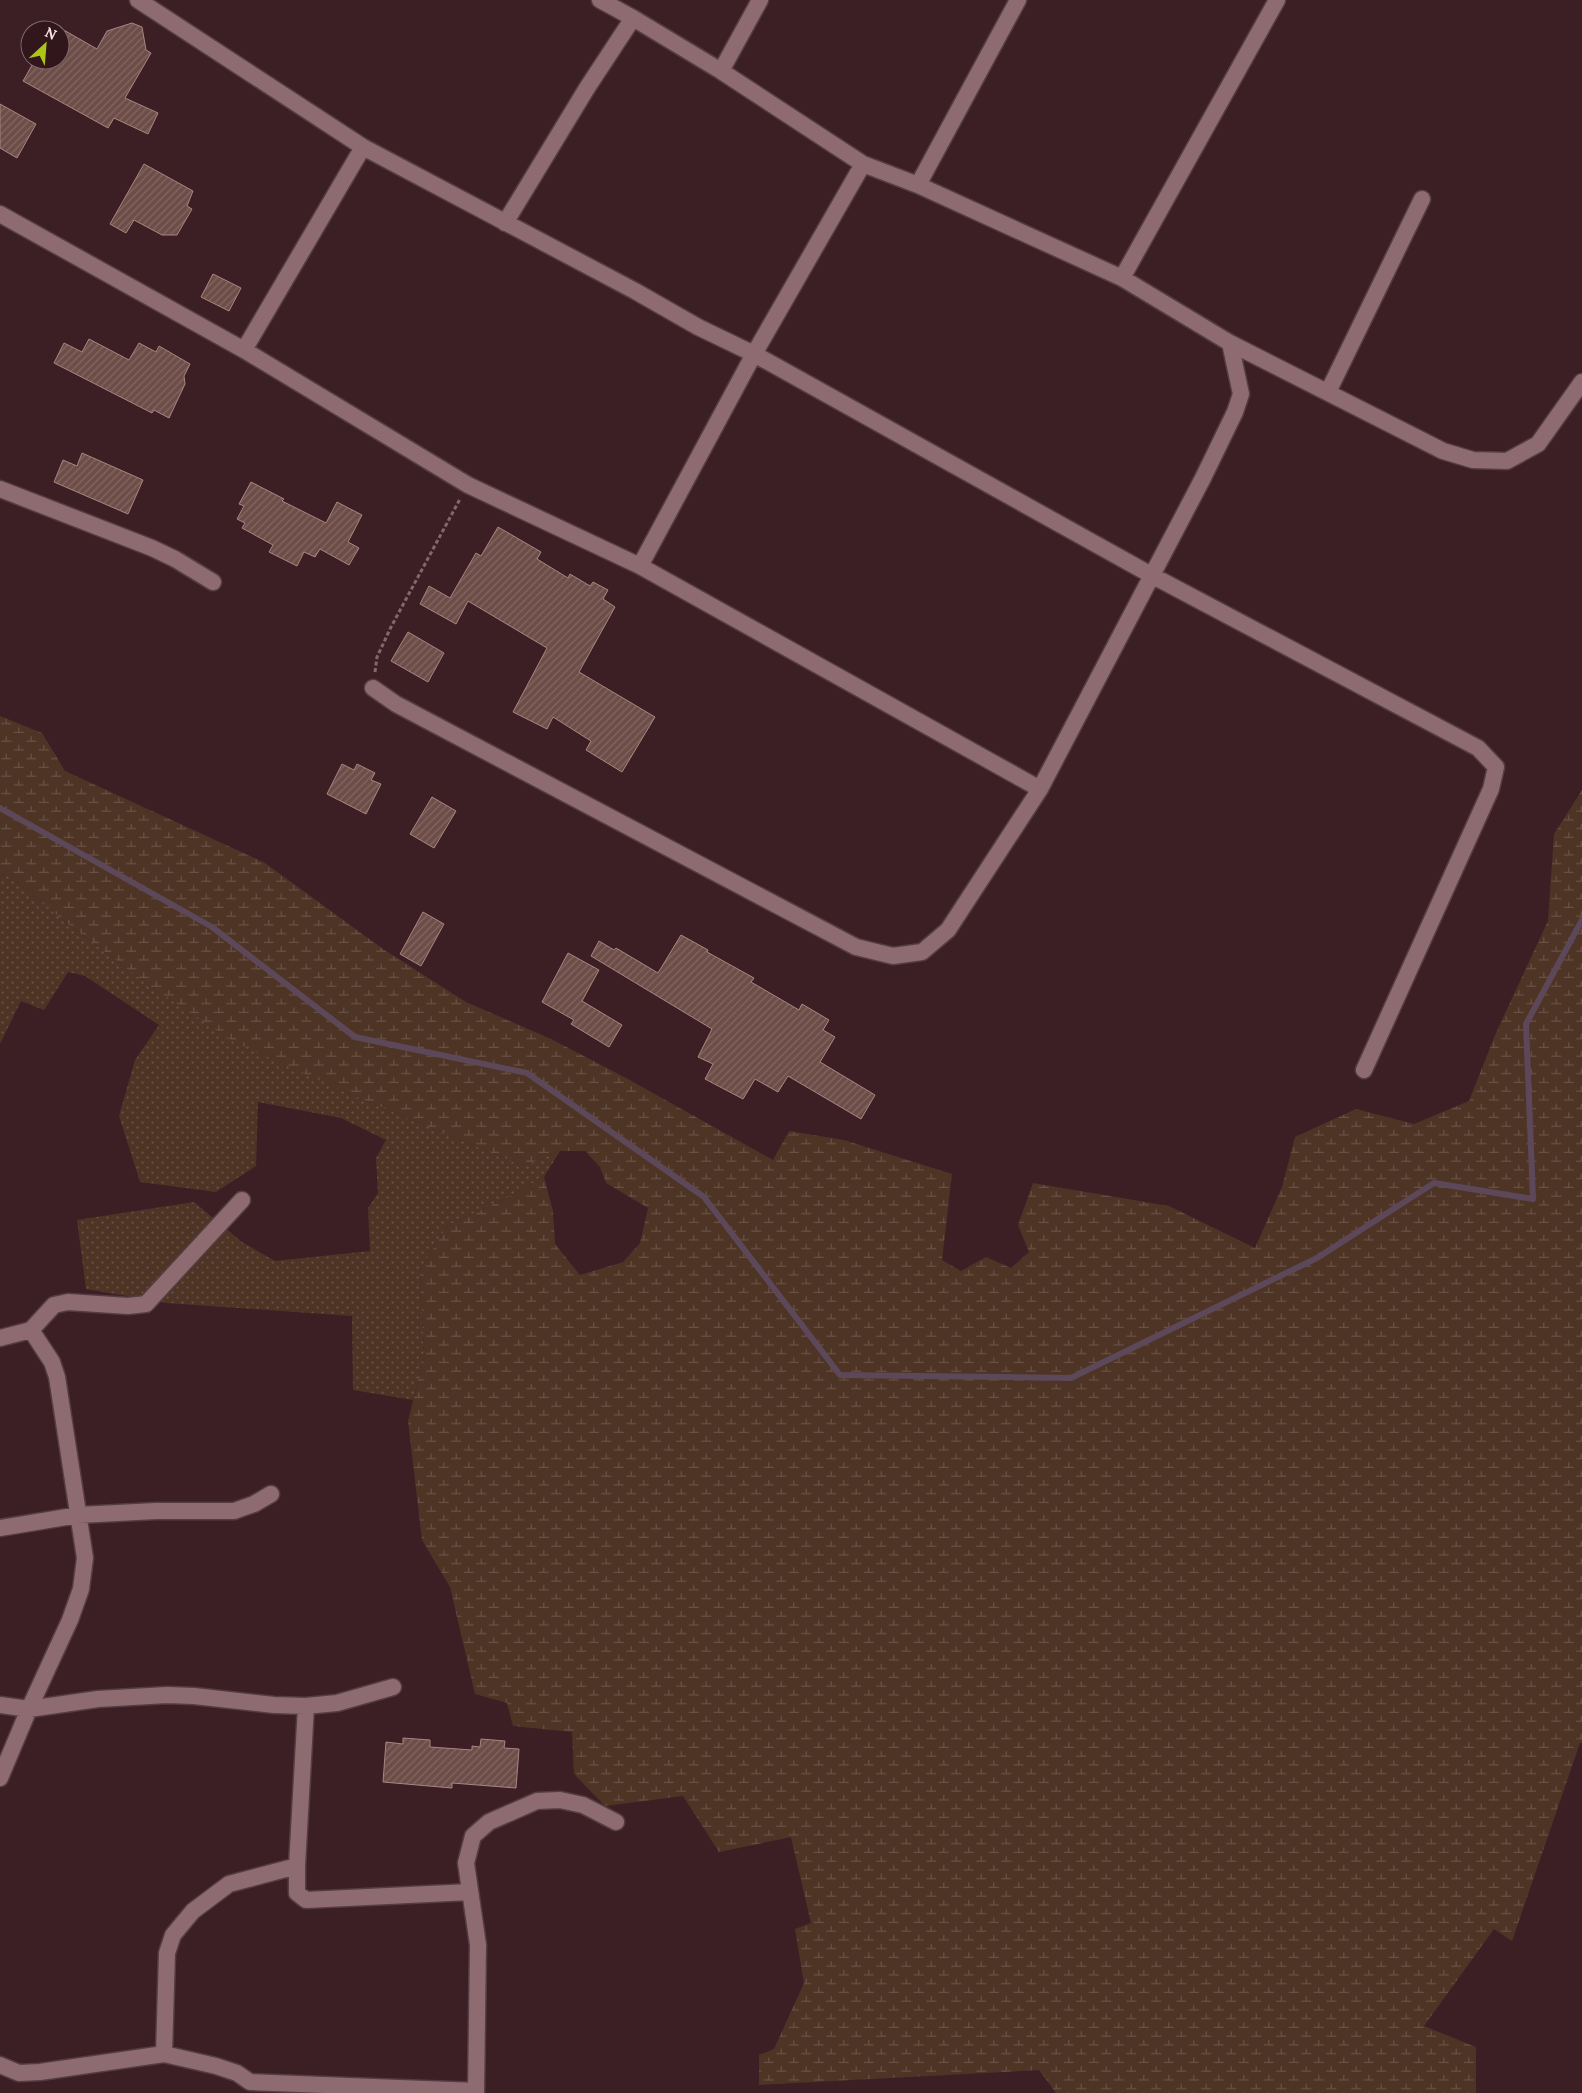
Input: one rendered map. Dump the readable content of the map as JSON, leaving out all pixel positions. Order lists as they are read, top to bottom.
{
  "north": "top right"
}
